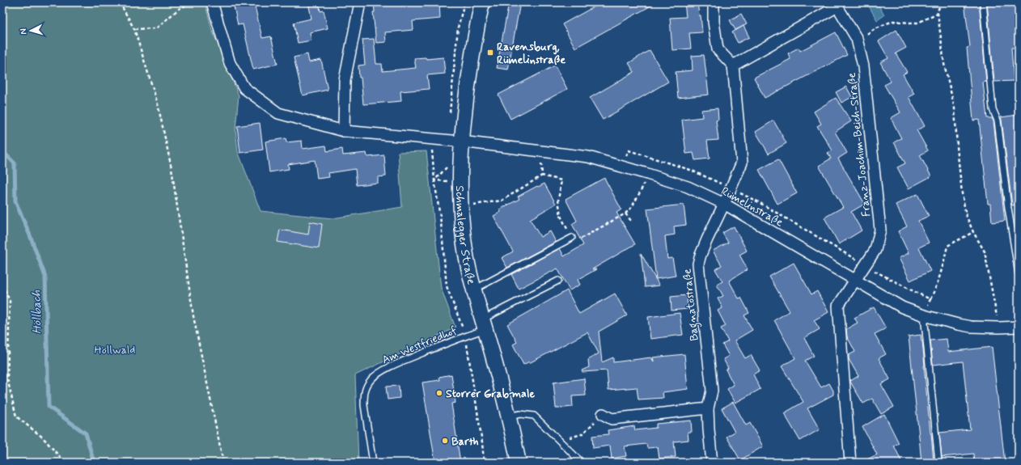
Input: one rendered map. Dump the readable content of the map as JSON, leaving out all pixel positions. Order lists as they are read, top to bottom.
{
  "streets": {
    "street": [
      "Franz-Joachim-Beich-Straße",
      "Rümelinstraße",
      "Schmalegger Straße",
      "Bagnatostraße"
    ],
    "lane": ["Am Westfriedhof"]
  },
  "crossings": [
    ["Franz-Joachim-Beich-Straße", "Rümelinstraße"],
    ["Rümelinstraße", "Schmalegger Straße"],
    ["Rümelinstraße", "Bagnatostraße"],
    ["Schmalegger Straße", "Am Westfriedhof"]
  ],
  "water": ["Höllbach"],
  "parks": ["Höllwald"],
  "places": {
    "transit": ["Ravensburg, Rümelinstraße"],
    "other": ["Storrer Grabmale", "Barth"]
  },
  "north": "left"
}
